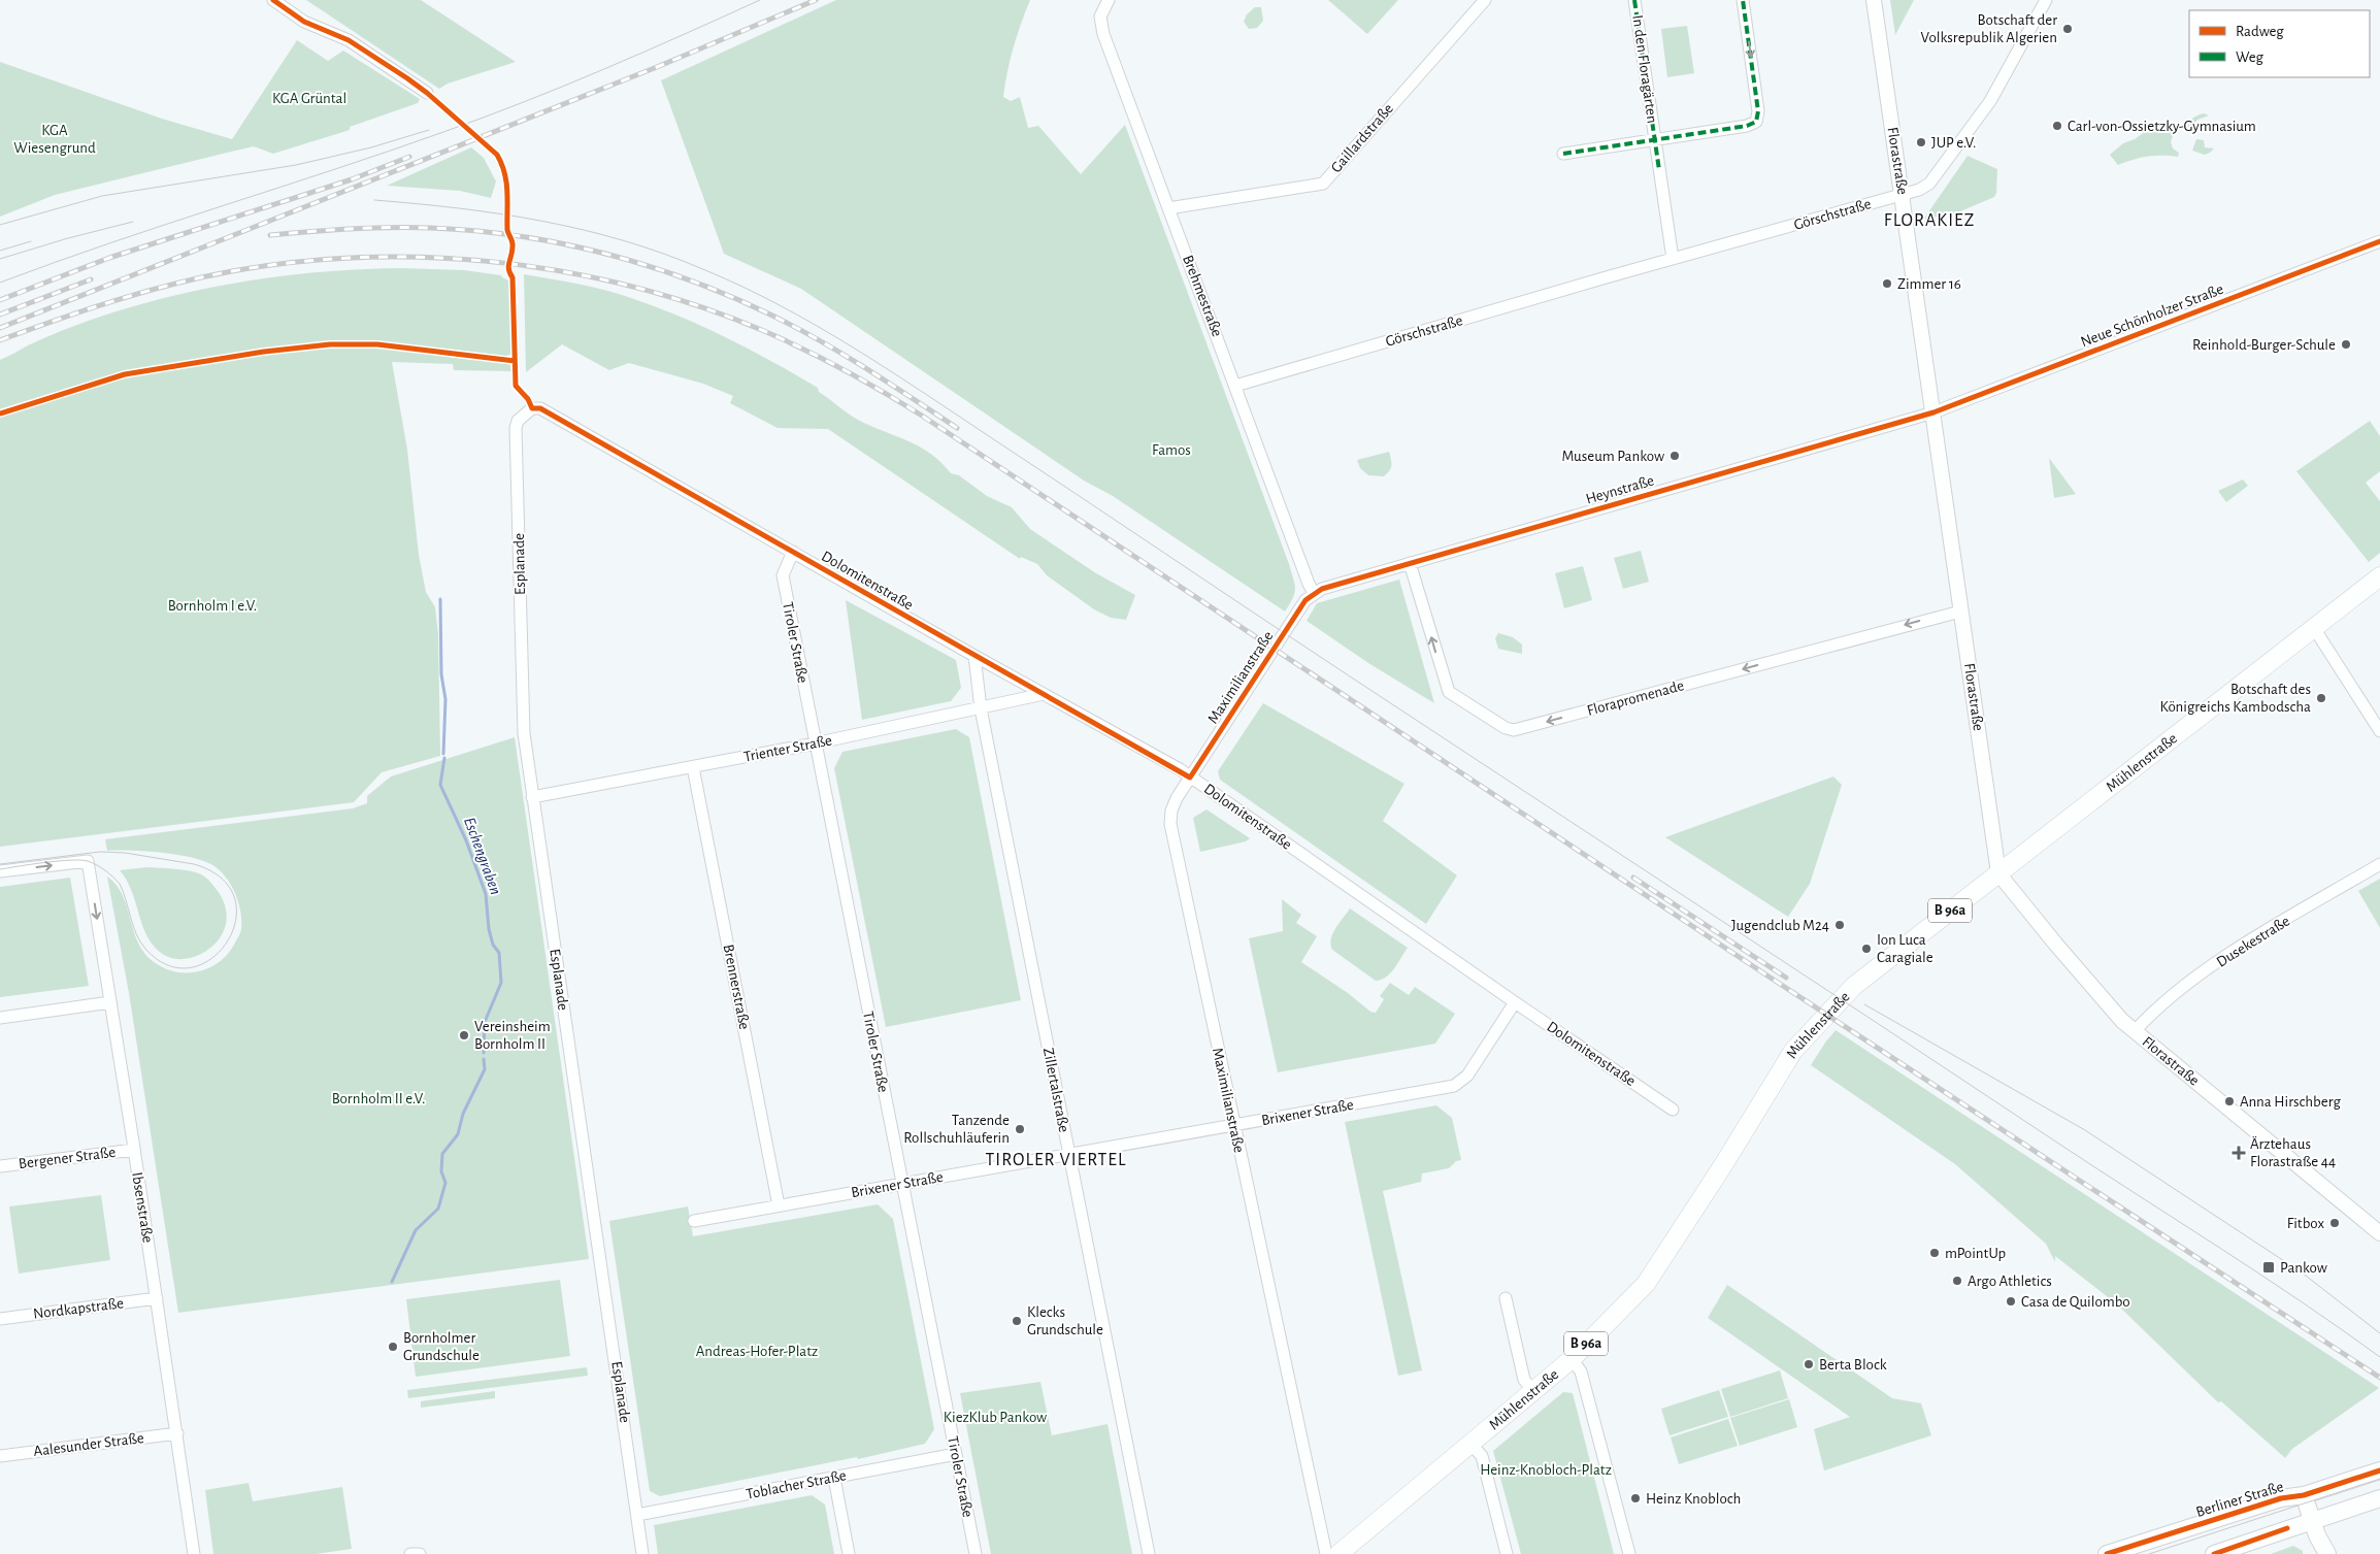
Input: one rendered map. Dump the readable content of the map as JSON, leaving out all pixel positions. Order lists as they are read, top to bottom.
{
  "streets": {
    "main road": ["Mühlenstraße", "B 96a", "Berliner Straße"],
    "street": [
      "In den Floragärten",
      "Gaillardstraße",
      "Florastraße",
      "Görschstraße",
      "Brehmestraße",
      "Neue Schönholzer Straße",
      "Heynstraße",
      "Esplanade",
      "Dolomitenstraße",
      "Tiroler Straße",
      "Maximilianstraße",
      "Florapromenade",
      "Trienter Straße",
      "Dusekestraße",
      "Brennerstraße",
      "Zillertalstraße",
      "Brixener Straße",
      "Bergener Straße",
      "Ibsenstraße",
      "Nordkapstraße",
      "Aalesunder Straße",
      "Toblacher Straße"
    ]
  },
  "crossings": [
    ["In den Floragärten", "Görschstraße"],
    ["Gaillardstraße", "Brehmestraße"],
    ["Florastraße", "Görschstraße"],
    ["Florastraße", "Neue Schönholzer Straße"],
    ["Florastraße", "Heynstraße"],
    ["Florastraße", "Florapromenade"],
    ["Florastraße", "Mühlenstraße"],
    ["Florastraße", "Dusekestraße"],
    ["Görschstraße", "Brehmestraße"],
    ["Brehmestraße", "Heynstraße"],
    ["Brehmestraße", "Maximilianstraße"],
    ["Neue Schönholzer Straße", "Heynstraße"],
    ["Heynstraße", "Maximilianstraße"],
    ["Heynstraße", "Florapromenade"],
    ["Esplanade", "Dolomitenstraße"],
    ["Esplanade", "Trienter Straße"],
    ["Esplanade", "Toblacher Straße"],
    ["Dolomitenstraße", "Tiroler Straße"],
    ["Dolomitenstraße", "Maximilianstraße"],
    ["Dolomitenstraße", "Trienter Straße"],
    ["Dolomitenstraße", "Zillertalstraße"],
    ["Dolomitenstraße", "Brixener Straße"],
    ["Tiroler Straße", "Trienter Straße"],
    ["Tiroler Straße", "Brixener Straße"],
    ["Tiroler Straße", "Toblacher Straße"],
    ["Maximilianstraße", "Brixener Straße"],
    ["Trienter Straße", "Brennerstraße"],
    ["Trienter Straße", "Zillertalstraße"],
    ["Brennerstraße", "Brixener Straße"],
    ["Zillertalstraße", "Brixener Straße"],
    ["Bergener Straße", "Ibsenstraße"],
    ["Ibsenstraße", "Nordkapstraße"],
    ["Ibsenstraße", "Aalesunder Straße"]
  ],
  "one_way": ["Florapromenade"],
  "districts": ["FLORAKIEZ", "TIROLER VIERTEL"],
  "water": ["Eschengraben"],
  "parks": [
    "KGA Grüntal",
    "KGA Wiesengrund",
    "Famos",
    "Bornholm I e.V.",
    "Bornholm II e.V.",
    "Andreas-Hofer-Platz",
    "KiezKlub Pankow",
    "Heinz-Knobloch-Platz"
  ],
  "places": {
    "other": [
      "Botschaft der Volksrepublik Algerien",
      "Carl-von-Ossietzky-Gymnasium",
      "JUP e.V.",
      "Zimmer 16",
      "Reinhold-Burger-Schule",
      "Museum Pankow",
      "Botschaft des Königreichs Kambodscha",
      "Jugendclub M24",
      "Ion Luca Caragiale",
      "Vereinsheim Bornholm II",
      "Anna Hirschberg",
      "Tanzende Rollschuhläuferin",
      "Fitbox",
      "mPointUp",
      "Argo Athletics",
      "Casa de Quilombo",
      "Klecks Grundschule",
      "Bornholmer Grundschule",
      "Berta Block",
      "Heinz Knobloch"
    ],
    "health": ["Ärztehaus Florastraße 44"],
    "transit": ["Pankow"]
  },
  "legend": ["Radweg", "Weg"]
}
